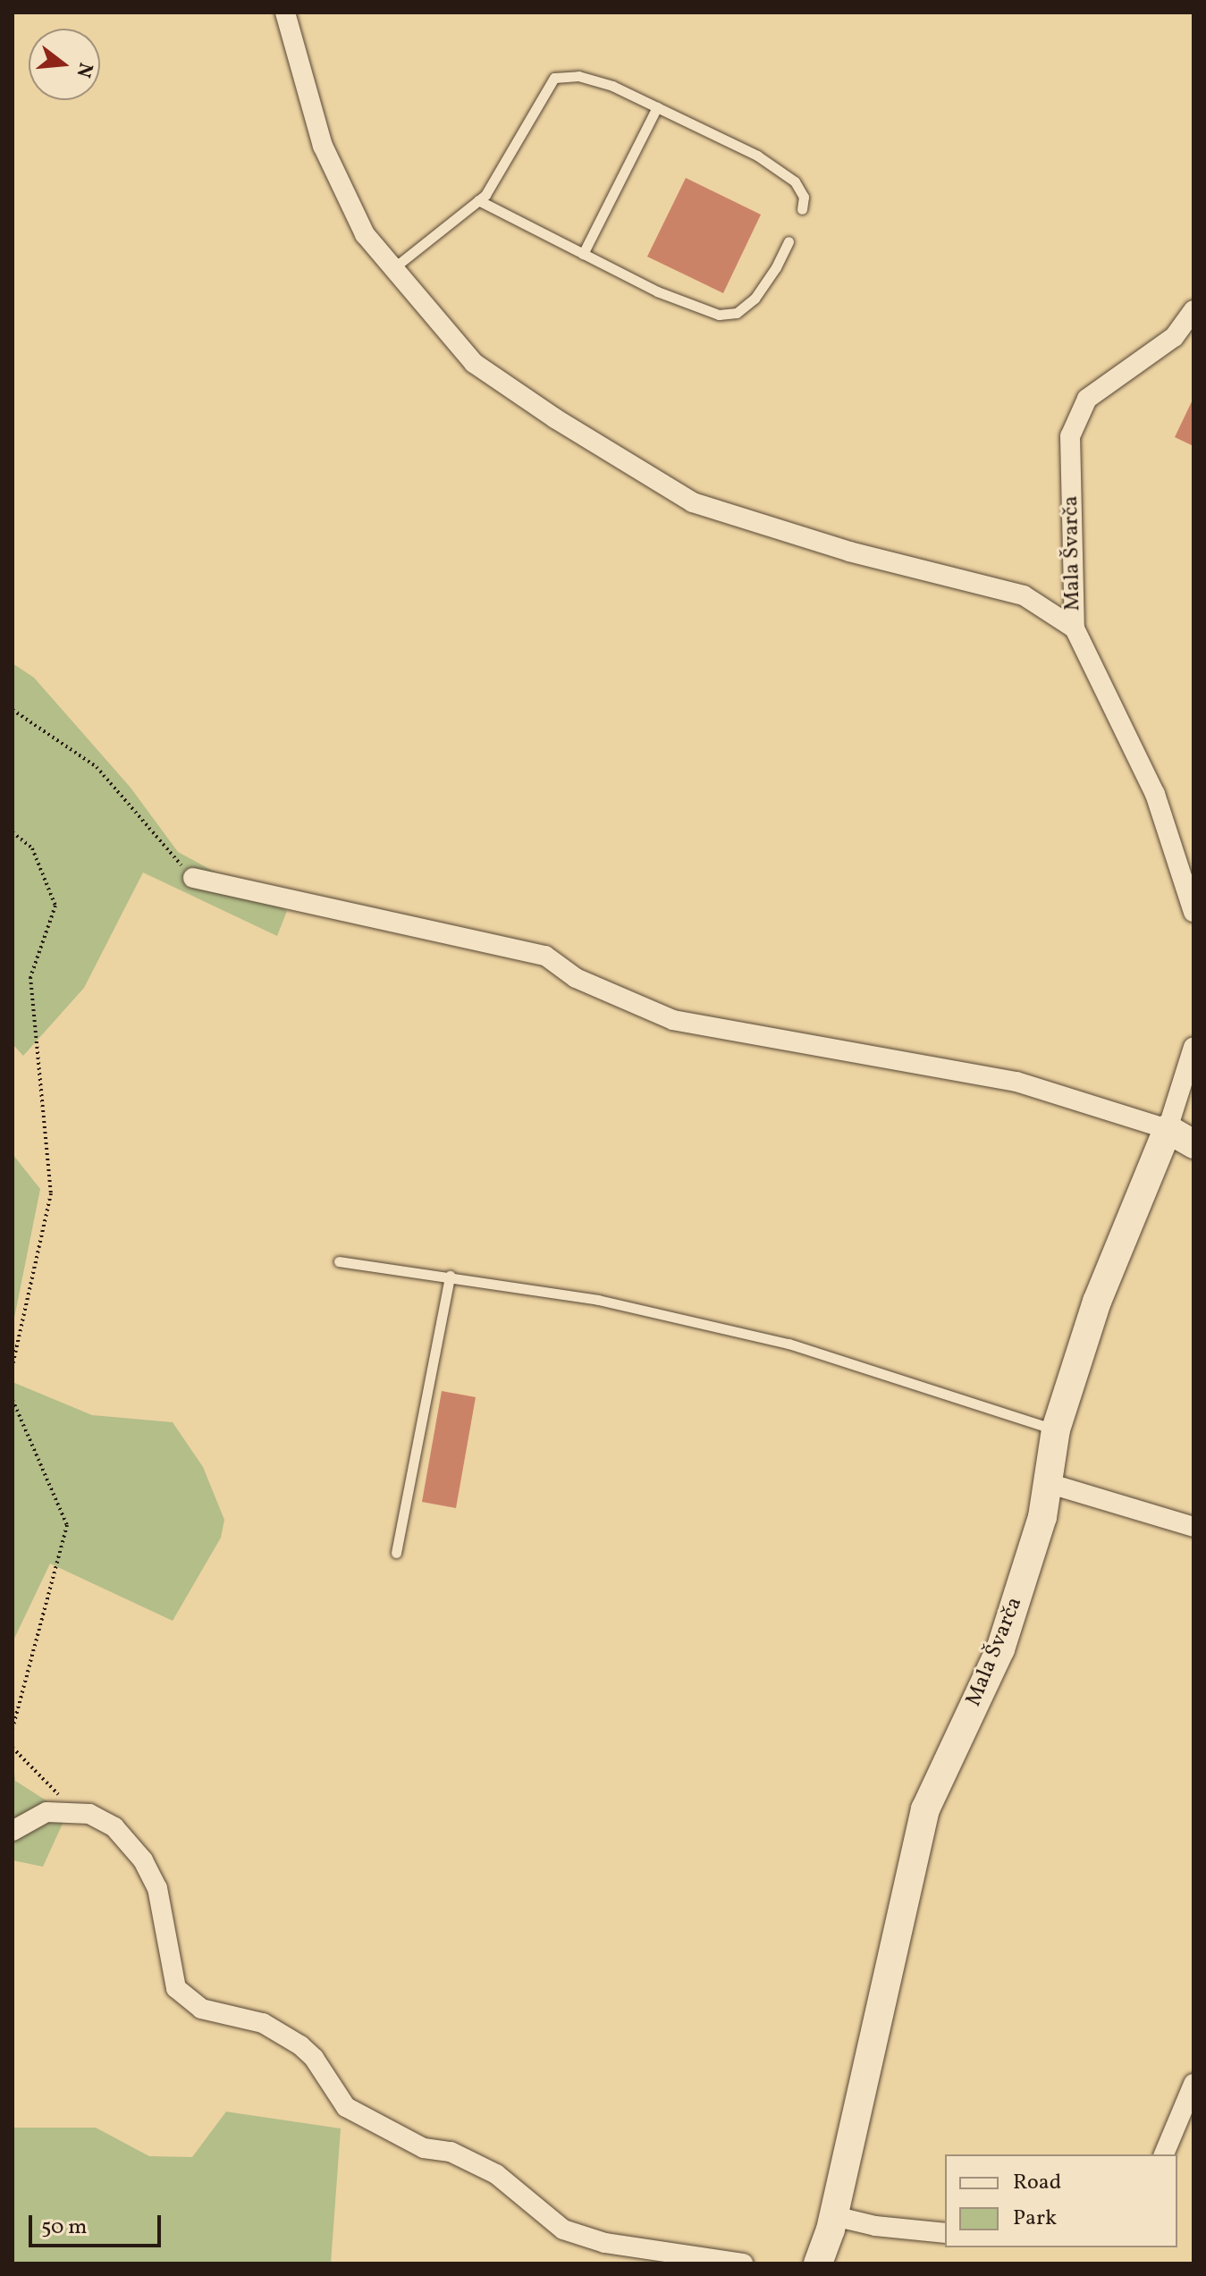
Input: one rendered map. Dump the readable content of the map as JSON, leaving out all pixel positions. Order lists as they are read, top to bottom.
{
  "streets": {
    "street": ["Mala Švarča"]
  },
  "legend": ["Road", "Park"],
  "scale_bar": "50 m",
  "north": "right"
}
